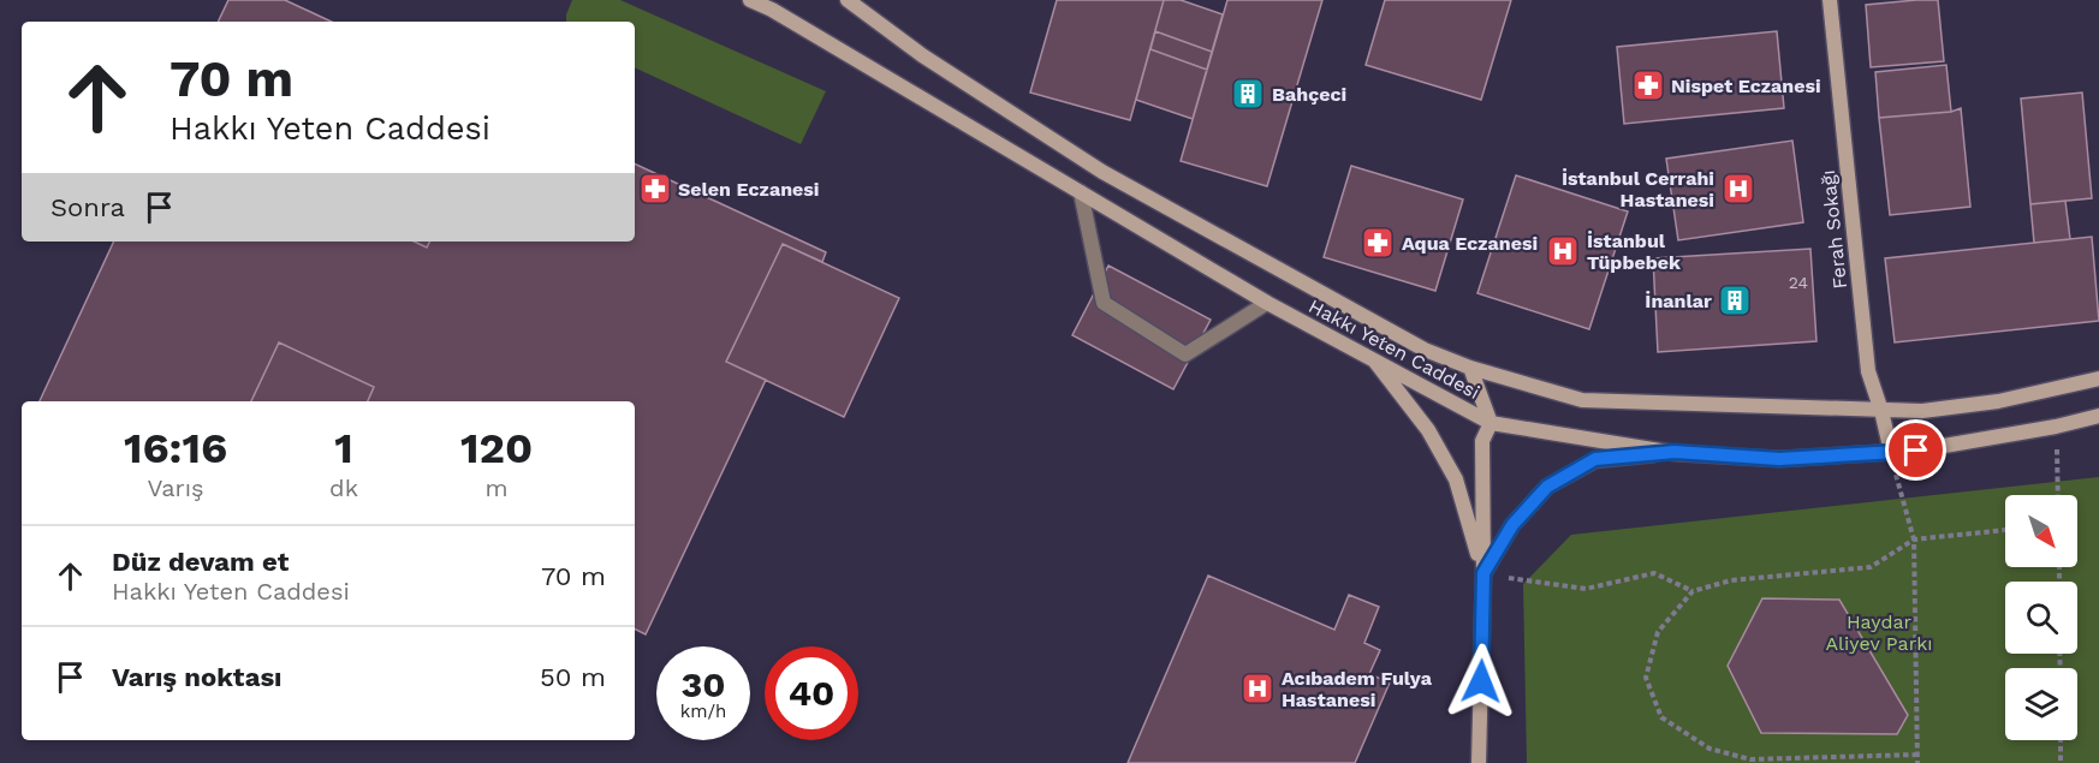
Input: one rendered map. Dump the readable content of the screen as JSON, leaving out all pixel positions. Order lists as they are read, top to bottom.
{
  "streets": {
    "main road": ["Ferah Sokağı", "Hakkı Yeten Caddesi"]
  },
  "crossings": [
    ["Ferah Sokağı", "Hakkı Yeten Caddesi"]
  ],
  "parks": ["Haydar Aliyev Parkı"],
  "places": {
    "pharmacy": ["Nispet Eczanesi", "Selen Eczanesi", "Aqua Eczanesi"],
    "building": ["Bahçeci", "İnanlar"],
    "hospital": ["İstanbul Cerrahi Hastanesi", "İstanbul Tüpbebek", "Acıbadem Fulya Hastanesi"]
  },
  "house_numbers": ["24"],
  "north": "bottom right",
  "page": {
    "turn": ["70 m", "Hakkı Yeten Caddesi"],
    "then": "Sonra",
    "eta": [
      "16:16",
      "Varış",
      "1",
      "dk",
      "120",
      "m"
    ],
    "list": [
      {
        "name": "Düz devam et",
        "note": "Hakkı Yeten Caddesi",
        "value": "70 m"
      },
      {
        "name": "Varış noktası",
        "value": "50 m"
      }
    ],
    "speed": "30 km/h",
    "limit": "40"
  }
}
